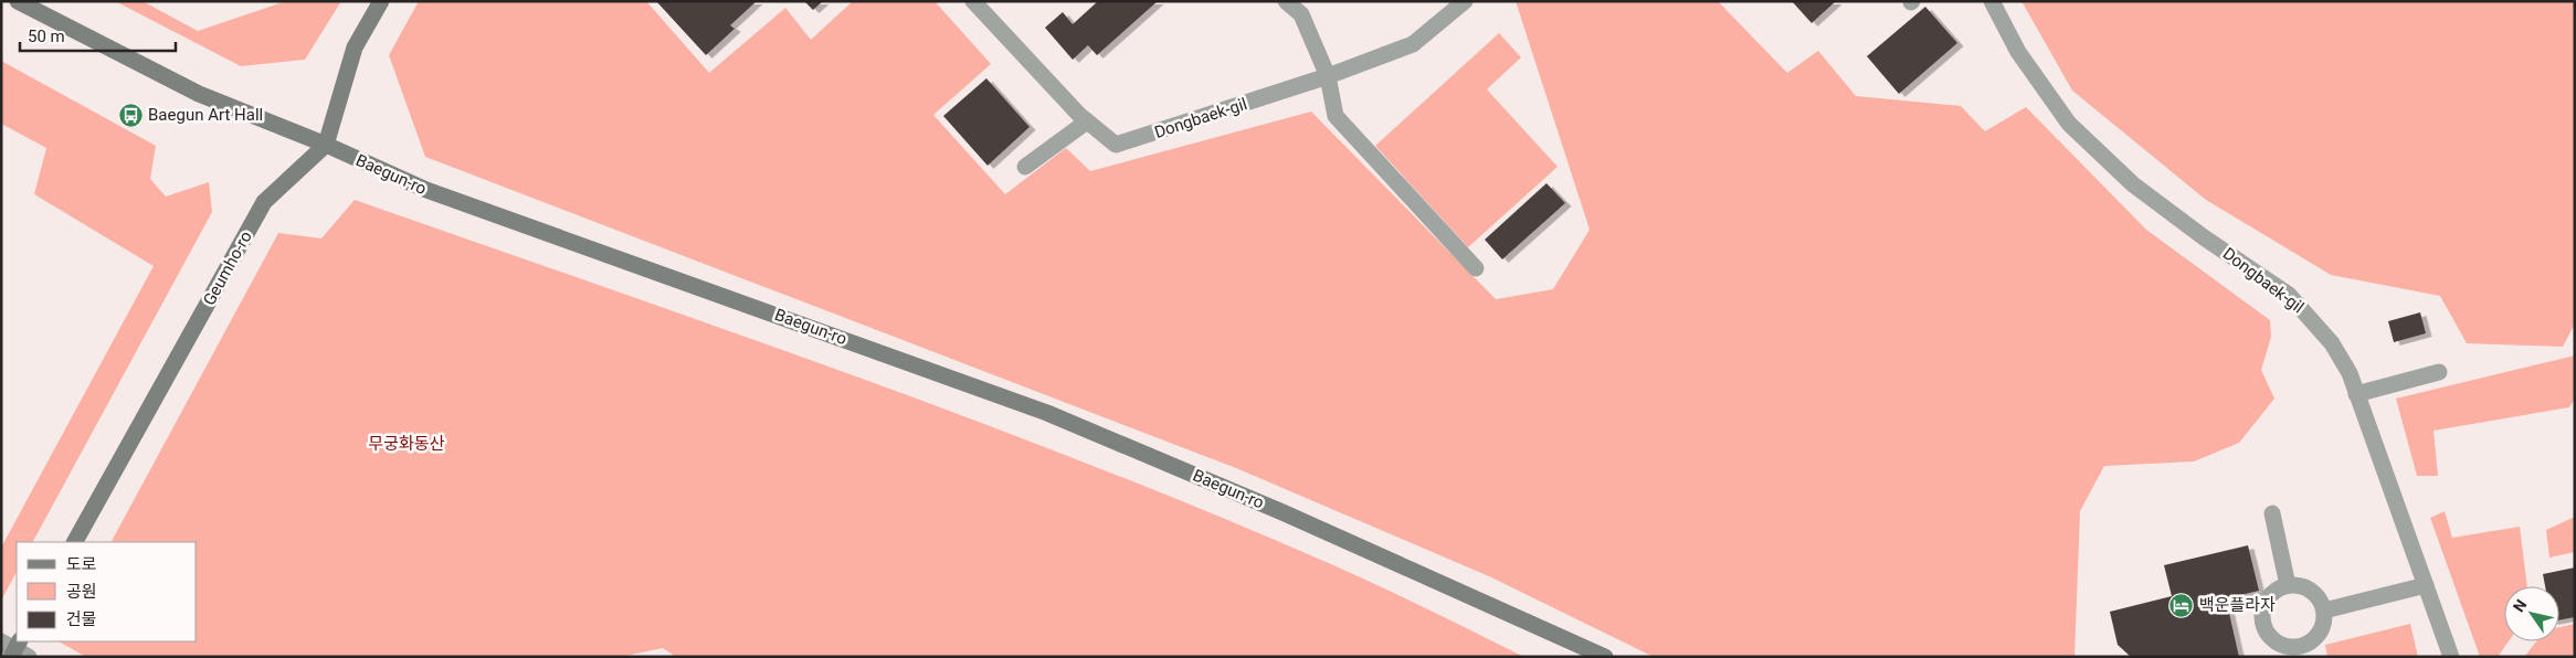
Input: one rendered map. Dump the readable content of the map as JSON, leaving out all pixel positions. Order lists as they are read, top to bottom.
{
  "streets": {
    "main road": ["Baegun-ro", "Geumho-ro"],
    "street": ["Dongbaek-gil"]
  },
  "crossings": [
    ["Baegun-ro", "Geumho-ro"]
  ],
  "parks": ["무궁화동산"],
  "places": {
    "bus stop": ["Baegun Art Hall"],
    "hotel": ["백운플라자"]
  },
  "legend": ["도로", "공원", "건물"],
  "scale_bar": "50 m",
  "north": "top left"
}
